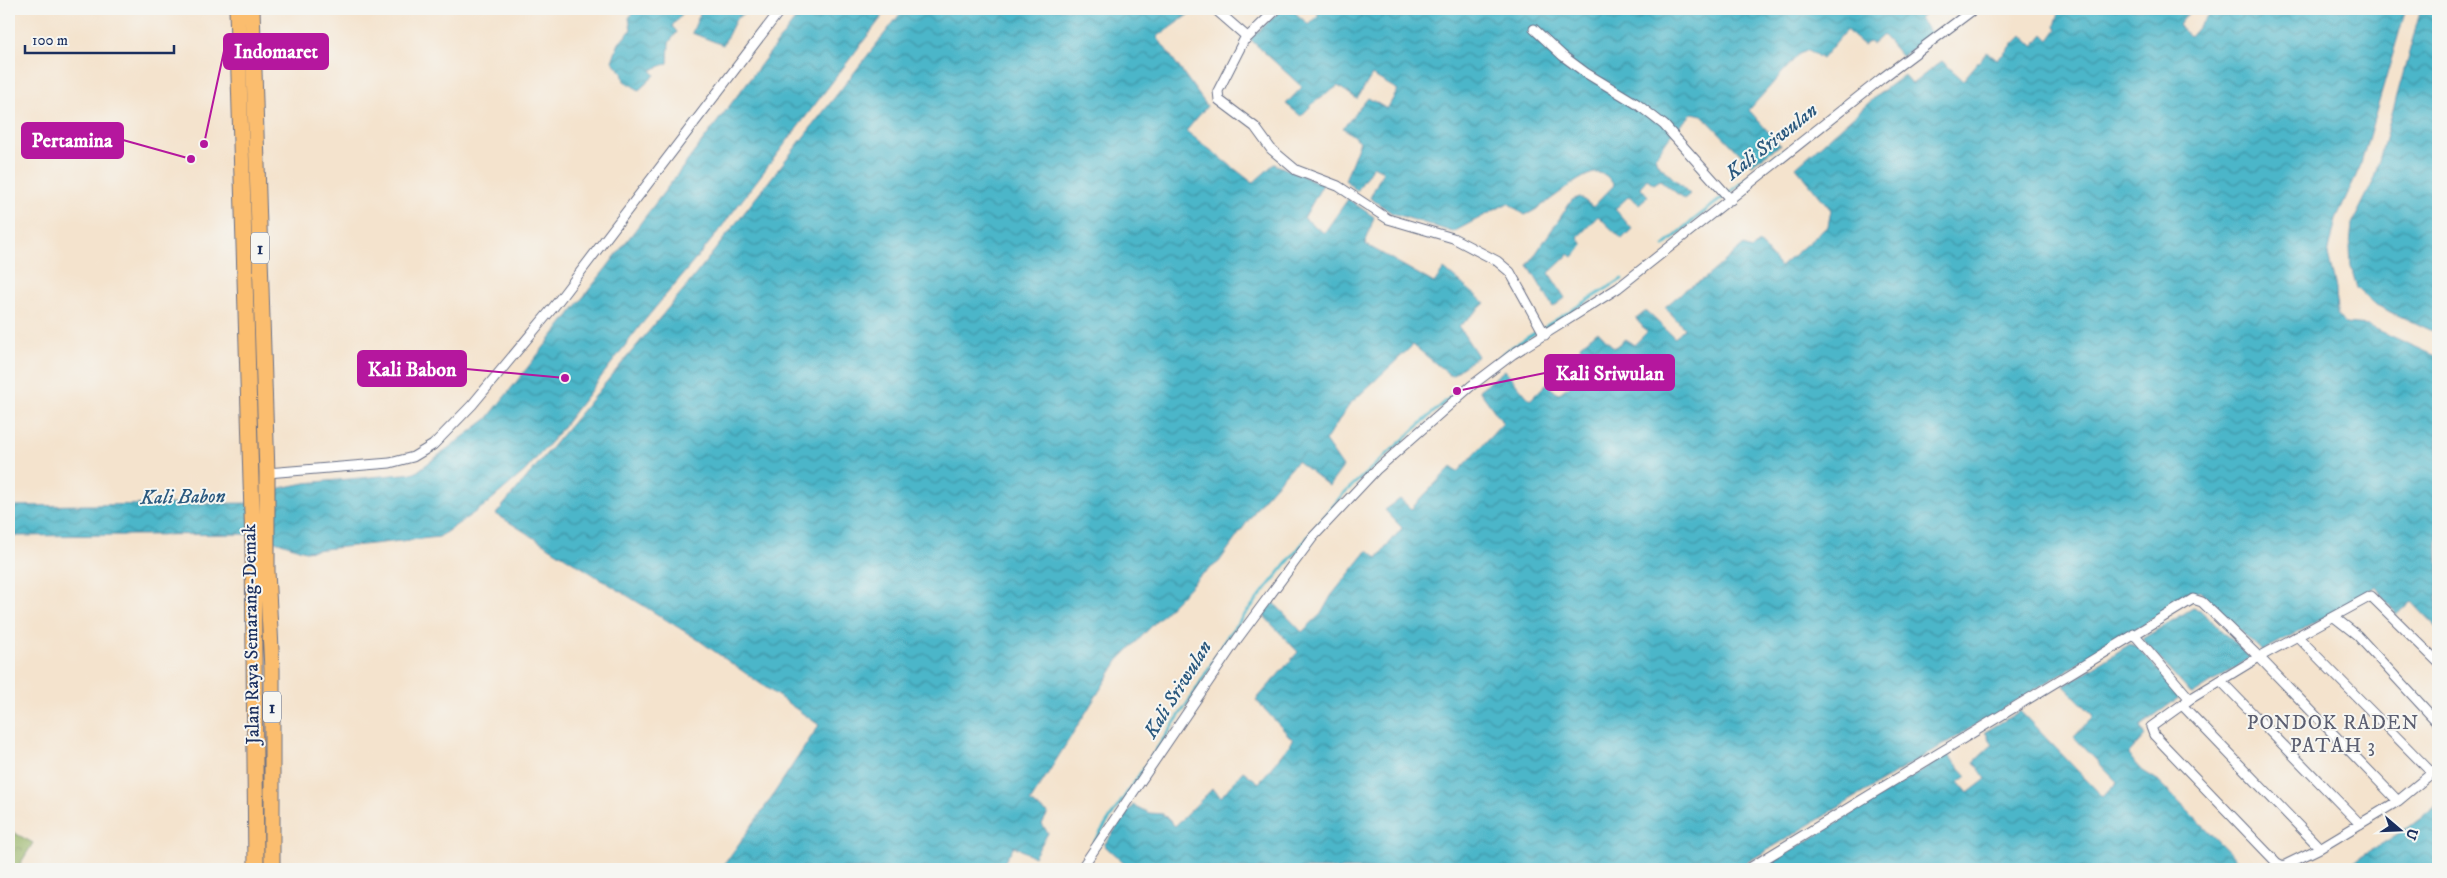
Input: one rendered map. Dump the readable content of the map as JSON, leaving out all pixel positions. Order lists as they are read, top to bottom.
{
  "streets": {
    "highway": ["1", "Jalan Raya Semarang-Demak"]
  },
  "districts": ["PONDOK RADEN PATAH 3"],
  "water": ["Kali Sriwulan", "Kali Babon"],
  "places": [
    "Indomaret",
    "Pertamina",
    "Kali Babon",
    "Kali Sriwulan"
  ],
  "scale_bar": "100 m",
  "north": "right"
}
